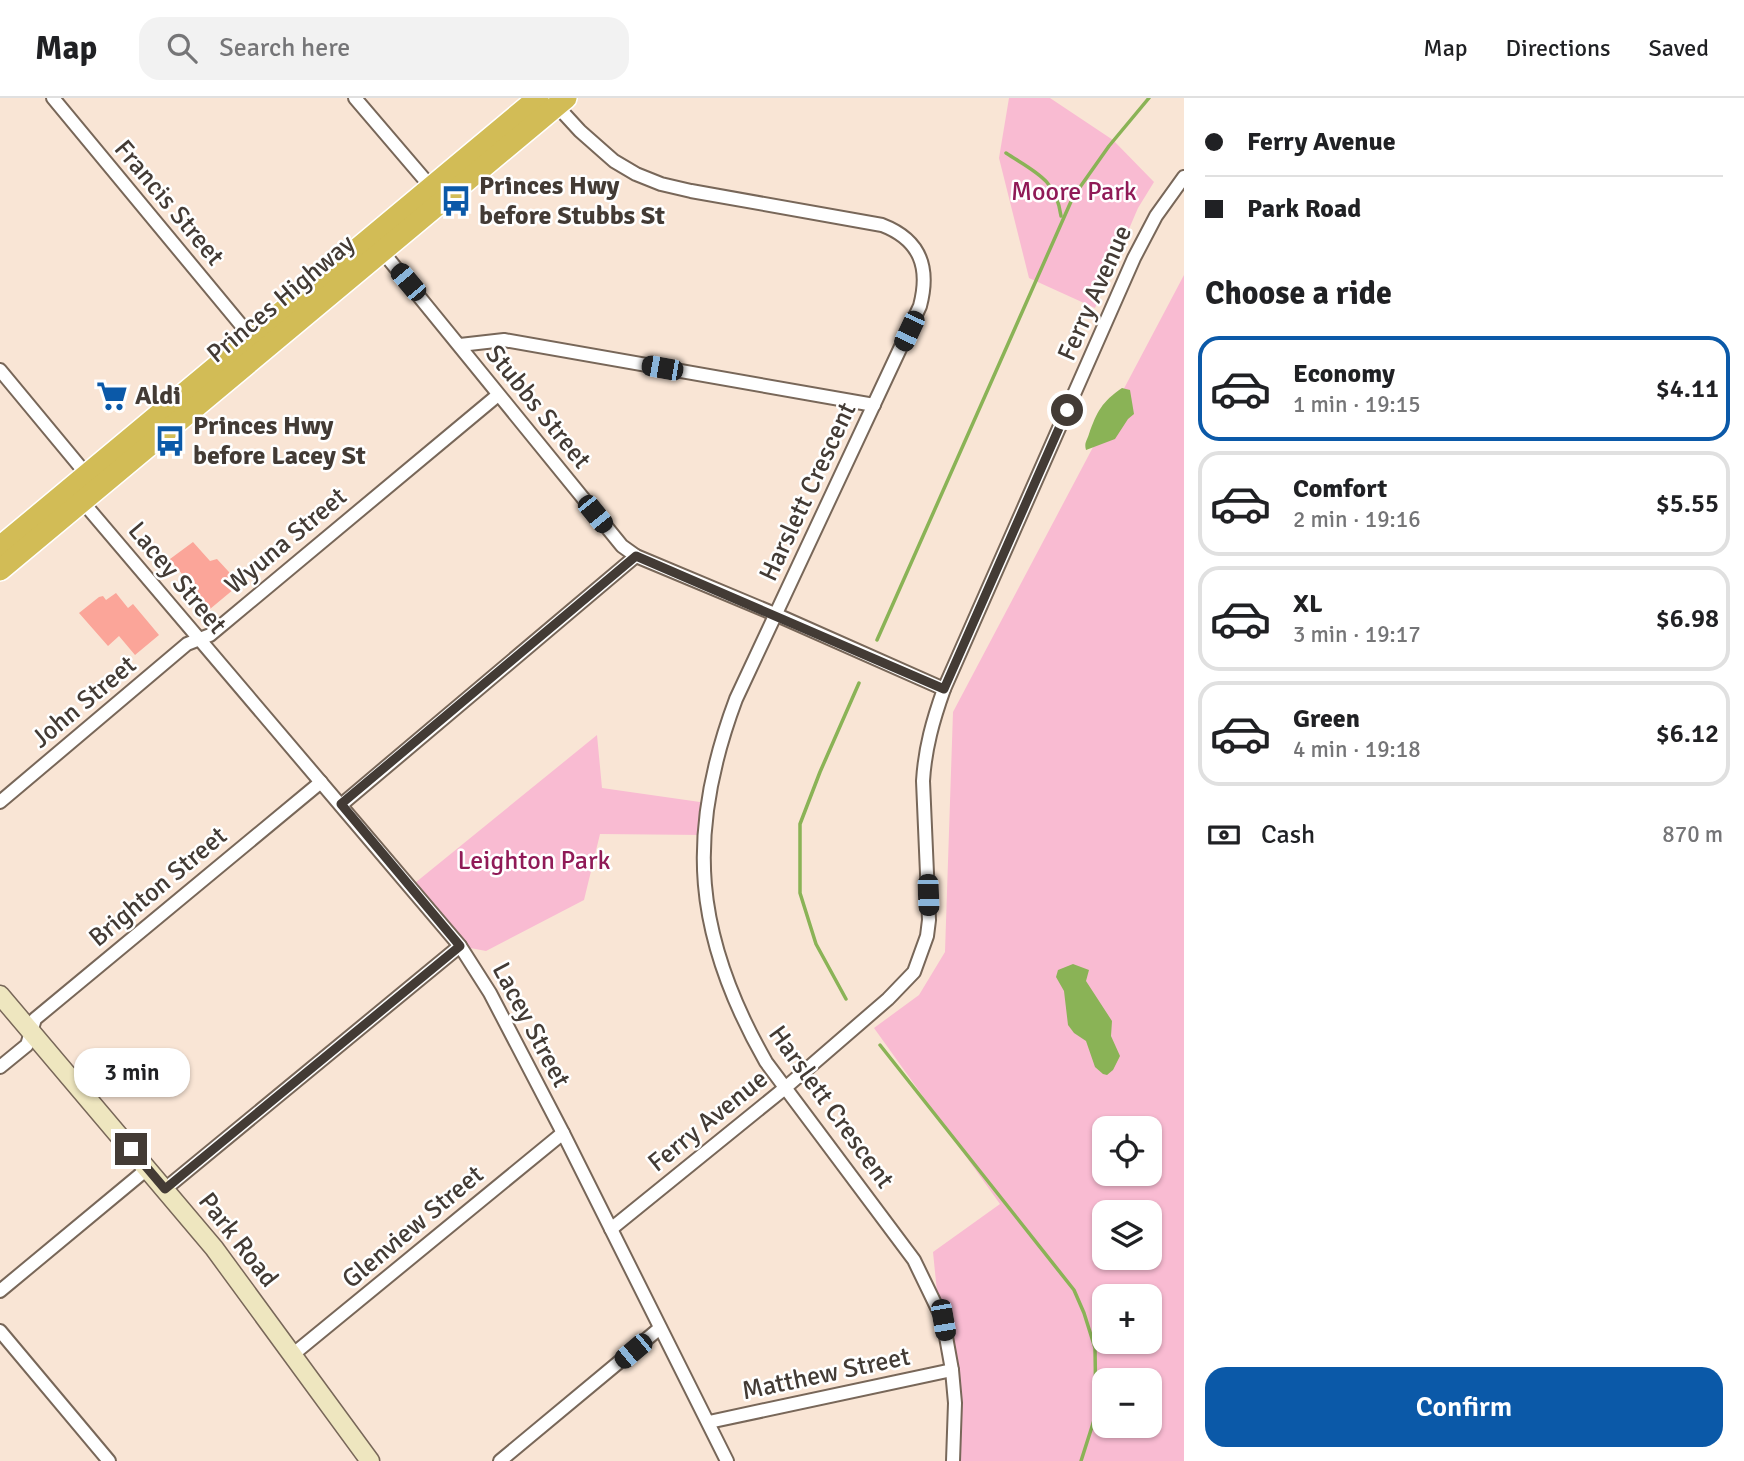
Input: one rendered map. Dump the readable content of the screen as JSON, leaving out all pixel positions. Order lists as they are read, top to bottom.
{
  "streets": {
    "highway": ["Princes Highway"],
    "main road": ["Park Road"],
    "street": [
      "Francis Street",
      "Ferry Avenue",
      "Stubbs Street",
      "Harslett Crescent",
      "Wyuna Street",
      "Lacey Street",
      "John Street",
      "Brighton Street",
      "Glenview Street",
      "Matthew Street"
    ]
  },
  "crossings": [
    ["Francis Street", "Princes Highway"],
    ["Ferry Avenue", "Stubbs Street"],
    ["Ferry Avenue", "Harslett Crescent"],
    ["Ferry Avenue", "Lacey Street"],
    ["Princes Highway", "Stubbs Street"],
    ["Princes Highway", "Harslett Crescent"],
    ["Princes Highway", "Lacey Street"],
    ["Stubbs Street", "Harslett Crescent"],
    ["Stubbs Street", "Wyuna Street"],
    ["Harslett Crescent", "Matthew Street"],
    ["Wyuna Street", "Lacey Street"],
    ["Wyuna Street", "John Street"],
    ["Lacey Street", "John Street"],
    ["Lacey Street", "Brighton Street"],
    ["Lacey Street", "Glenview Street"],
    ["Lacey Street", "Matthew Street"],
    ["Brighton Street", "Park Road"],
    ["Glenview Street", "Park Road"]
  ],
  "parks": ["Moore Park", "Leighton Park"],
  "places": {
    "bus stop": ["Princes Hwy before Stubbs St", "Princes Hwy before Lacey St"],
    "supermarket": ["Aldi"]
  },
  "page": {
    "header": "Map",
    "search": "Search here",
    "nav": ["Map", "Directions", "Saved"],
    "banner": ["Ferry Avenue", "Park Road"],
    "heading": "Choose a ride",
    "list": [
      {
        "name": "Economy",
        "note": "1 min · 19:15",
        "value": "$4.11"
      },
      {
        "name": "Comfort",
        "note": "2 min · 19:16",
        "value": "$5.55"
      },
      {
        "name": "XL",
        "note": "3 min · 19:17",
        "value": "$6.98"
      },
      {
        "name": "Green",
        "note": "4 min · 19:18",
        "value": "$6.12"
      }
    ],
    "pay": ["Cash", "870 m"],
    "bubble": "3 min",
    "map_buttons": ["+", "−"],
    "buttons": "Confirm"
  }
}
